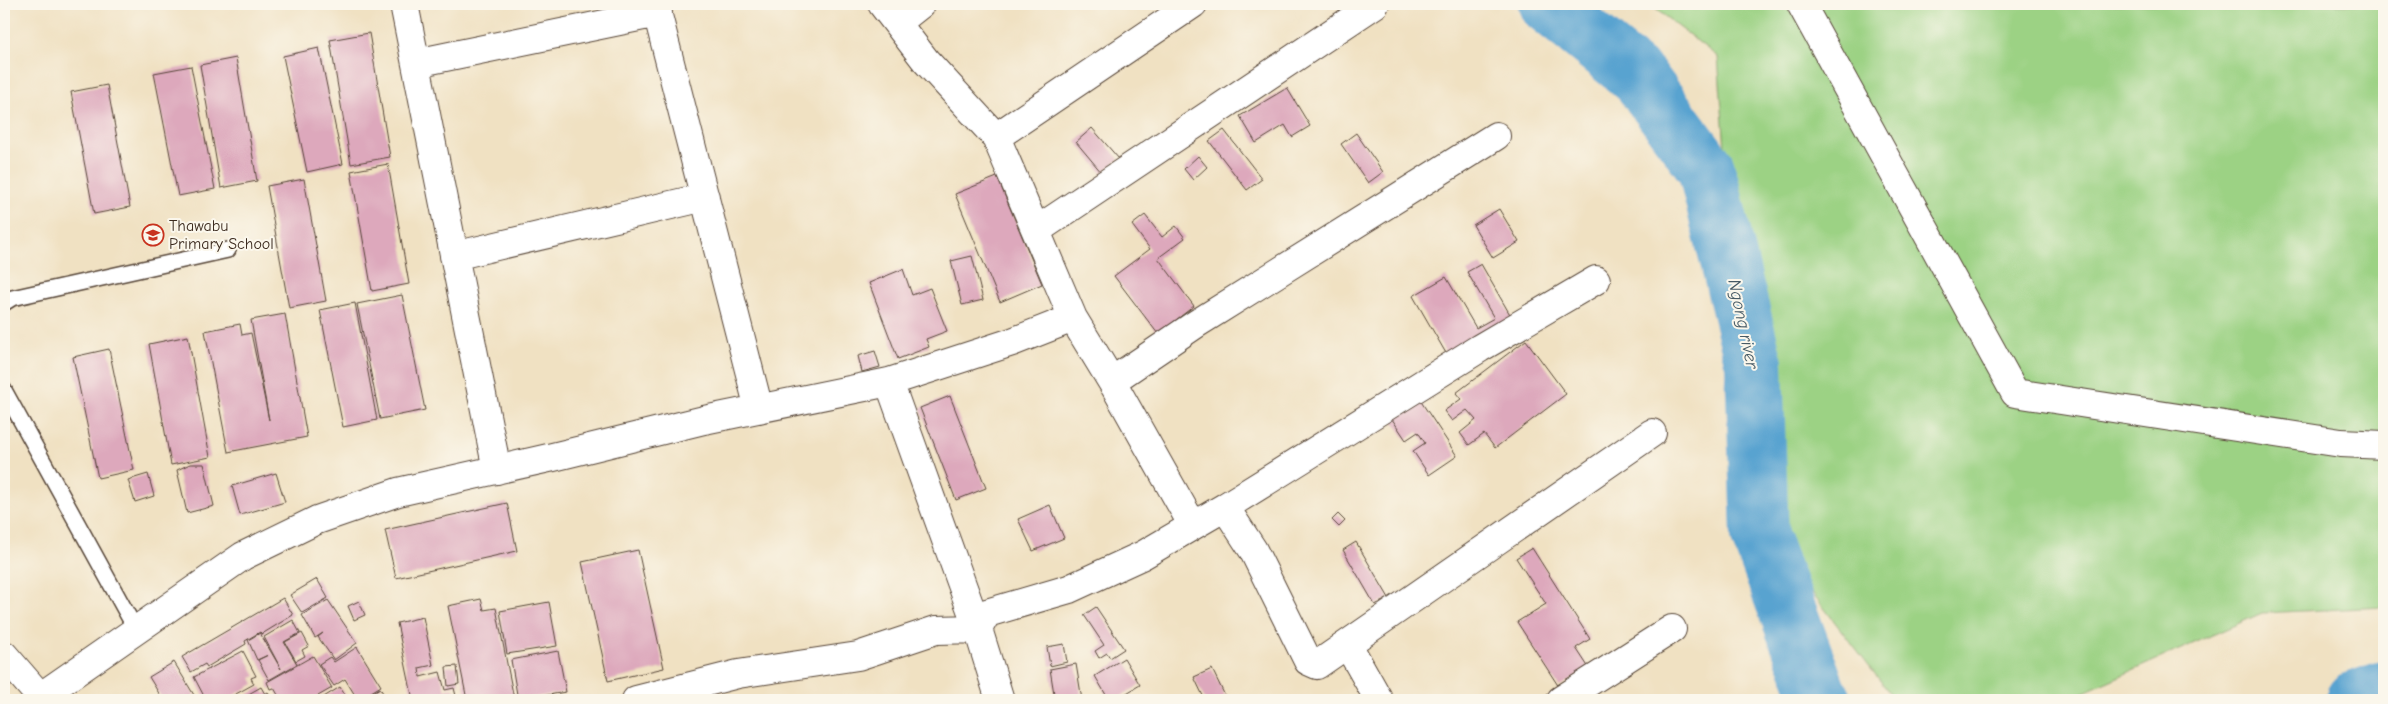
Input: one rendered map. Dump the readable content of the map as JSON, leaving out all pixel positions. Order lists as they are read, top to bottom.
{
  "water": ["Ngong river"],
  "places": {
    "school or university": ["Thawabu Primary School"]
  }
}
